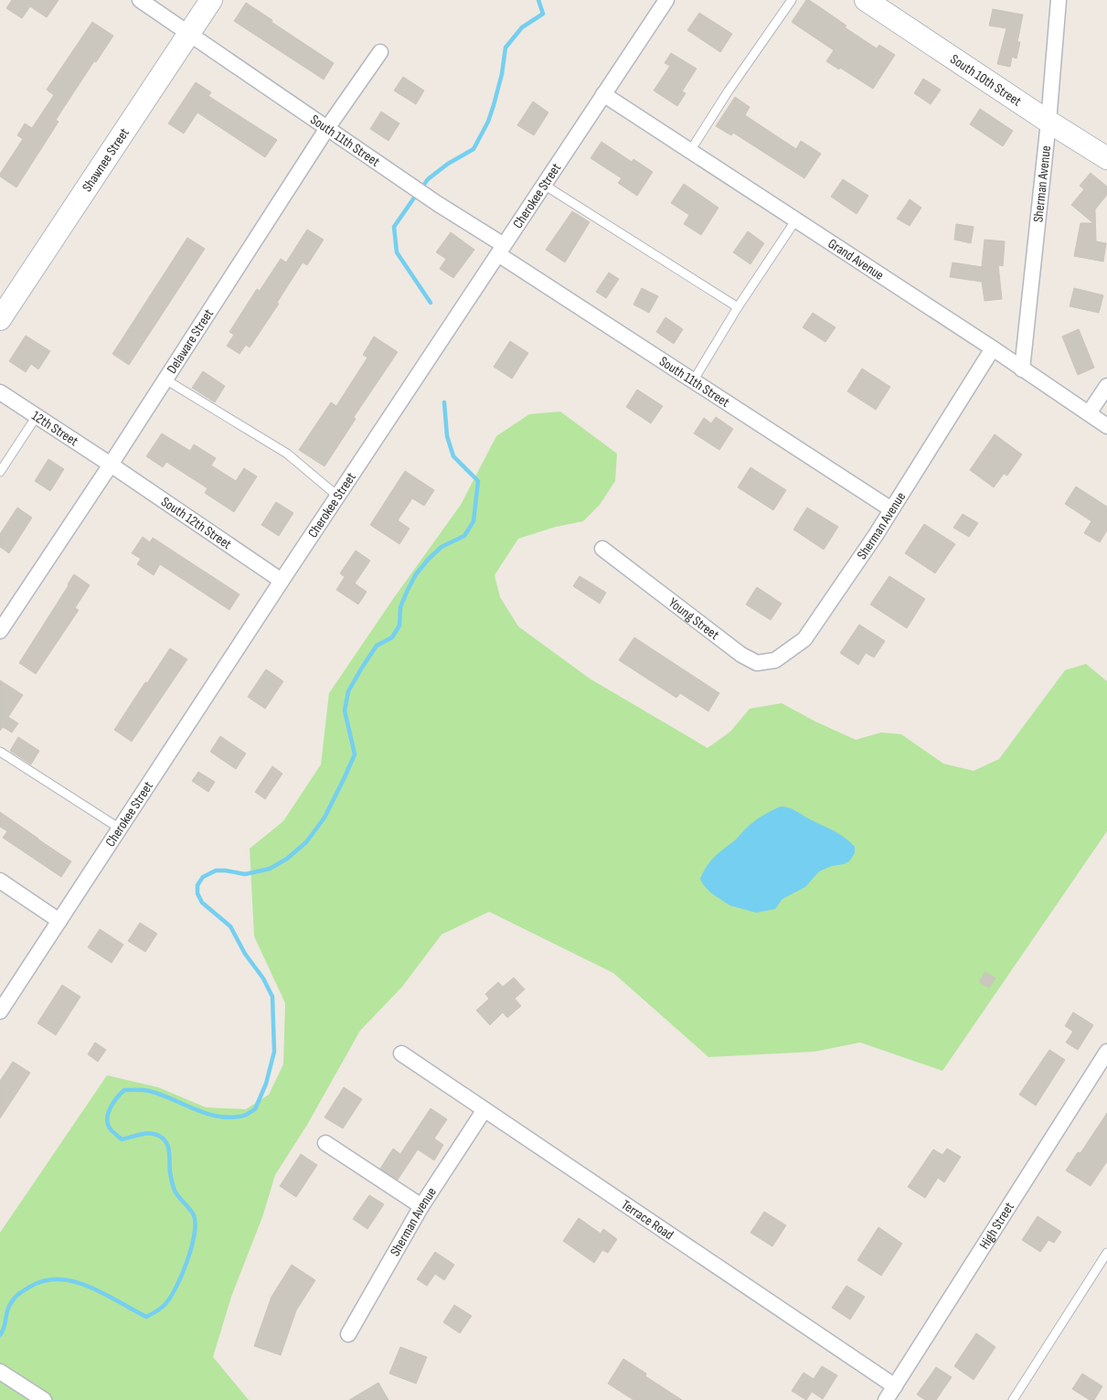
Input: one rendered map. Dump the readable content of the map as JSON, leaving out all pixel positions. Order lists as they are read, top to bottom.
{
  "streets": {
    "street": [
      "South 10th Street",
      "South 11th Street",
      "Shawnee Street",
      "Sherman Avenue",
      "Cherokee Street",
      "Grand Avenue",
      "Delaware Street",
      "12th Street",
      "South 12th Street",
      "Young Street",
      "Terrace Road",
      "High Street"
    ]
  },
  "crossings": [
    ["South 10th Street", "Sherman Avenue"],
    ["South 11th Street", "Shawnee Street"],
    ["South 11th Street", "Sherman Avenue"],
    ["South 11th Street", "Cherokee Street"],
    ["South 11th Street", "Delaware Street"],
    ["Sherman Avenue", "Grand Avenue"],
    ["Sherman Avenue", "Young Street"],
    ["Sherman Avenue", "Terrace Road"],
    ["Cherokee Street", "Grand Avenue"],
    ["Cherokee Street", "South 12th Street"],
    ["Delaware Street", "12th Street"],
    ["Delaware Street", "South 12th Street"],
    ["12th Street", "South 12th Street"],
    ["Terrace Road", "High Street"]
  ]
}
